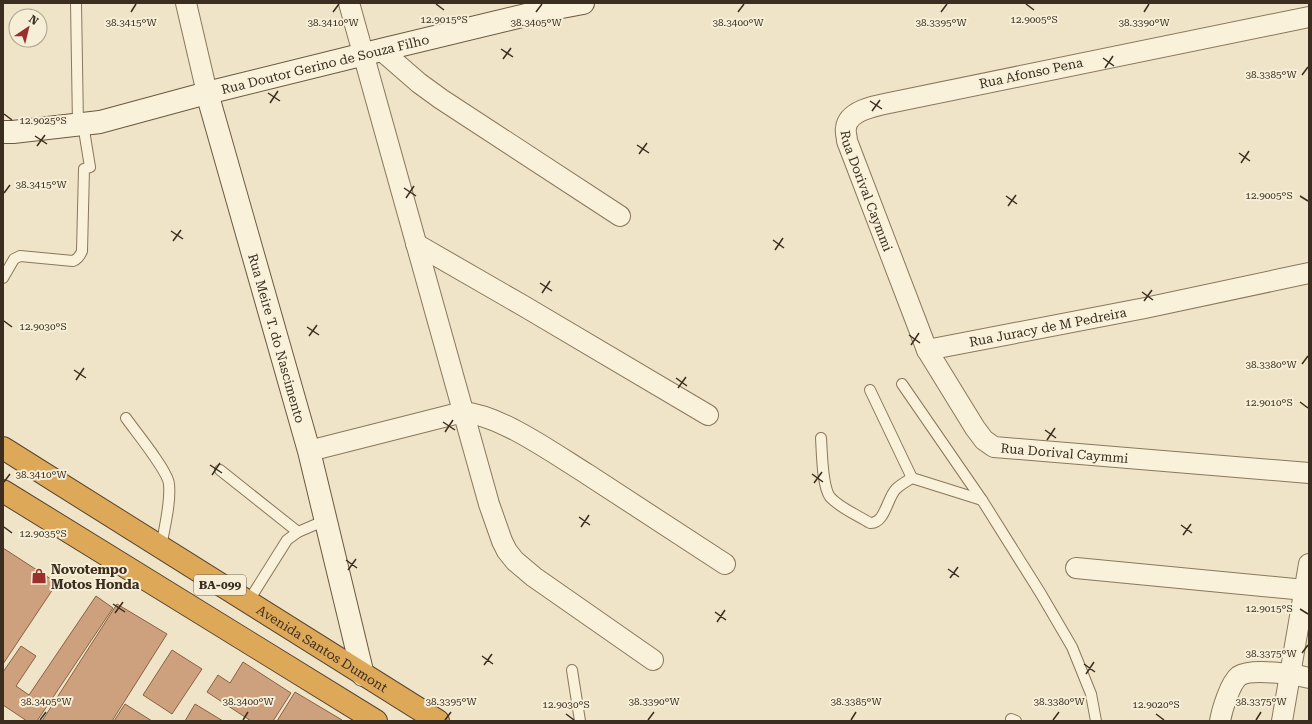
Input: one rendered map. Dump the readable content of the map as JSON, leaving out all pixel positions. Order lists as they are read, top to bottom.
{
  "streets": {
    "highway": ["BA-099", "Avenida Santos Dumont"],
    "main road": ["Rua Doutor Gerino de Souza Filho", "Rua Meire T. do Nascimento"],
    "street": ["Rua Afonso Pena", "Rua Dorival Caymmi", "Rua Juracy de M Pedreira"]
  },
  "crossings": [
    ["Rua Doutor Gerino de Souza Filho", "Rua Meire T. do Nascimento"],
    ["Rua Afonso Pena", "Rua Dorival Caymmi"],
    ["Rua Dorival Caymmi", "Rua Juracy de M Pedreira"],
    ["Rua Meire T. do Nascimento", "Avenida Santos Dumont"]
  ],
  "places": {
    "shop": ["Novotempo Motos Honda"]
  },
  "north": "top right",
  "coordinates": [
    "12.9005°S",
    "12.9015°S",
    "38.3415°W",
    "38.3410°W",
    "38.3405°W",
    "38.3400°W",
    "38.3395°W",
    "38.3390°W",
    "38.3385°W",
    "12.9025°S",
    "12.9030°S",
    "38.3380°W",
    "12.9010°S",
    "12.9035°S",
    "38.3375°W",
    "12.9020°S"
  ]
}
